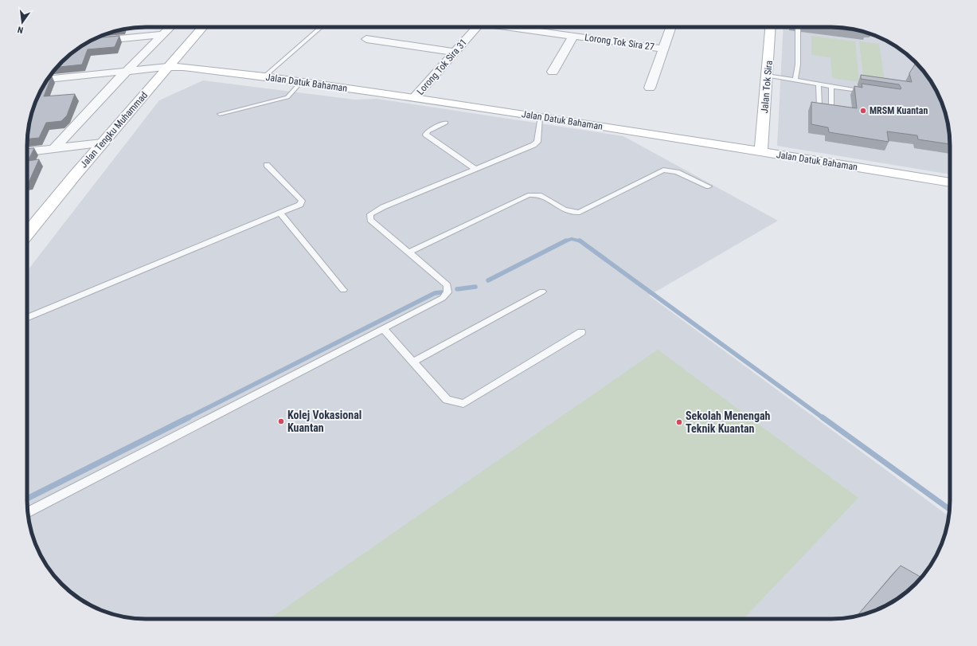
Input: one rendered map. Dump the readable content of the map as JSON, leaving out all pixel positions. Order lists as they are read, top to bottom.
{
  "streets": {
    "street": [
      "Lorong Tok Sira 27",
      "Lorong Tok Sira 31",
      "Jalan Datuk Bahaman",
      "Jalan Tok Sira",
      "Jalan Tengku Muhammad"
    ]
  },
  "crossings": [
    ["Lorong Tok Sira 31", "Jalan Datuk Bahaman"],
    ["Jalan Datuk Bahaman", "Jalan Tok Sira"],
    ["Jalan Datuk Bahaman", "Jalan Tengku Muhammad"]
  ],
  "places": ["MRSM Kuantan", "Kolej Vokasional Kuantan", "Sekolah Menengah Teknik Kuantan"],
  "north": "bottom"
}
